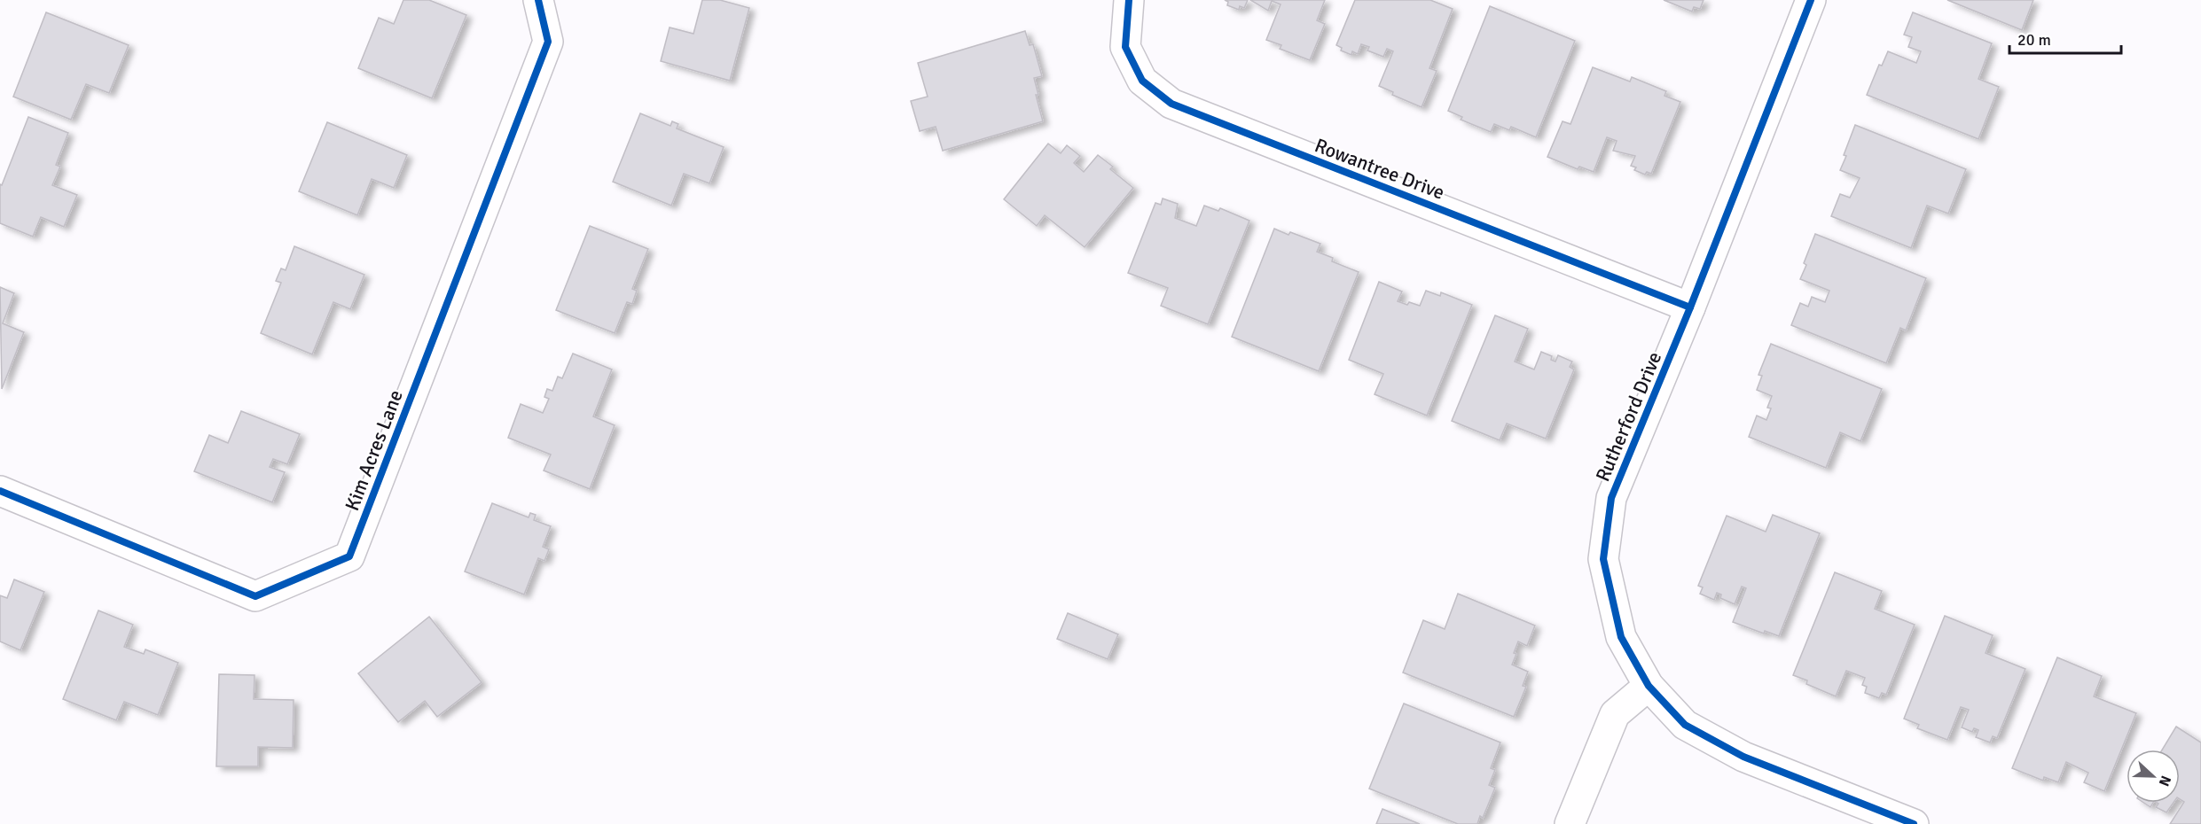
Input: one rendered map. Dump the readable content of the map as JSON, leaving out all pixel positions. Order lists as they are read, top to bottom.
{
  "streets": {
    "street": ["Rowantree Drive", "Rutherford Drive", "Kim Acres Lane"]
  },
  "crossings": [
    ["Rowantree Drive", "Rutherford Drive"]
  ],
  "scale_bar": "20 m",
  "north": "right"
}
